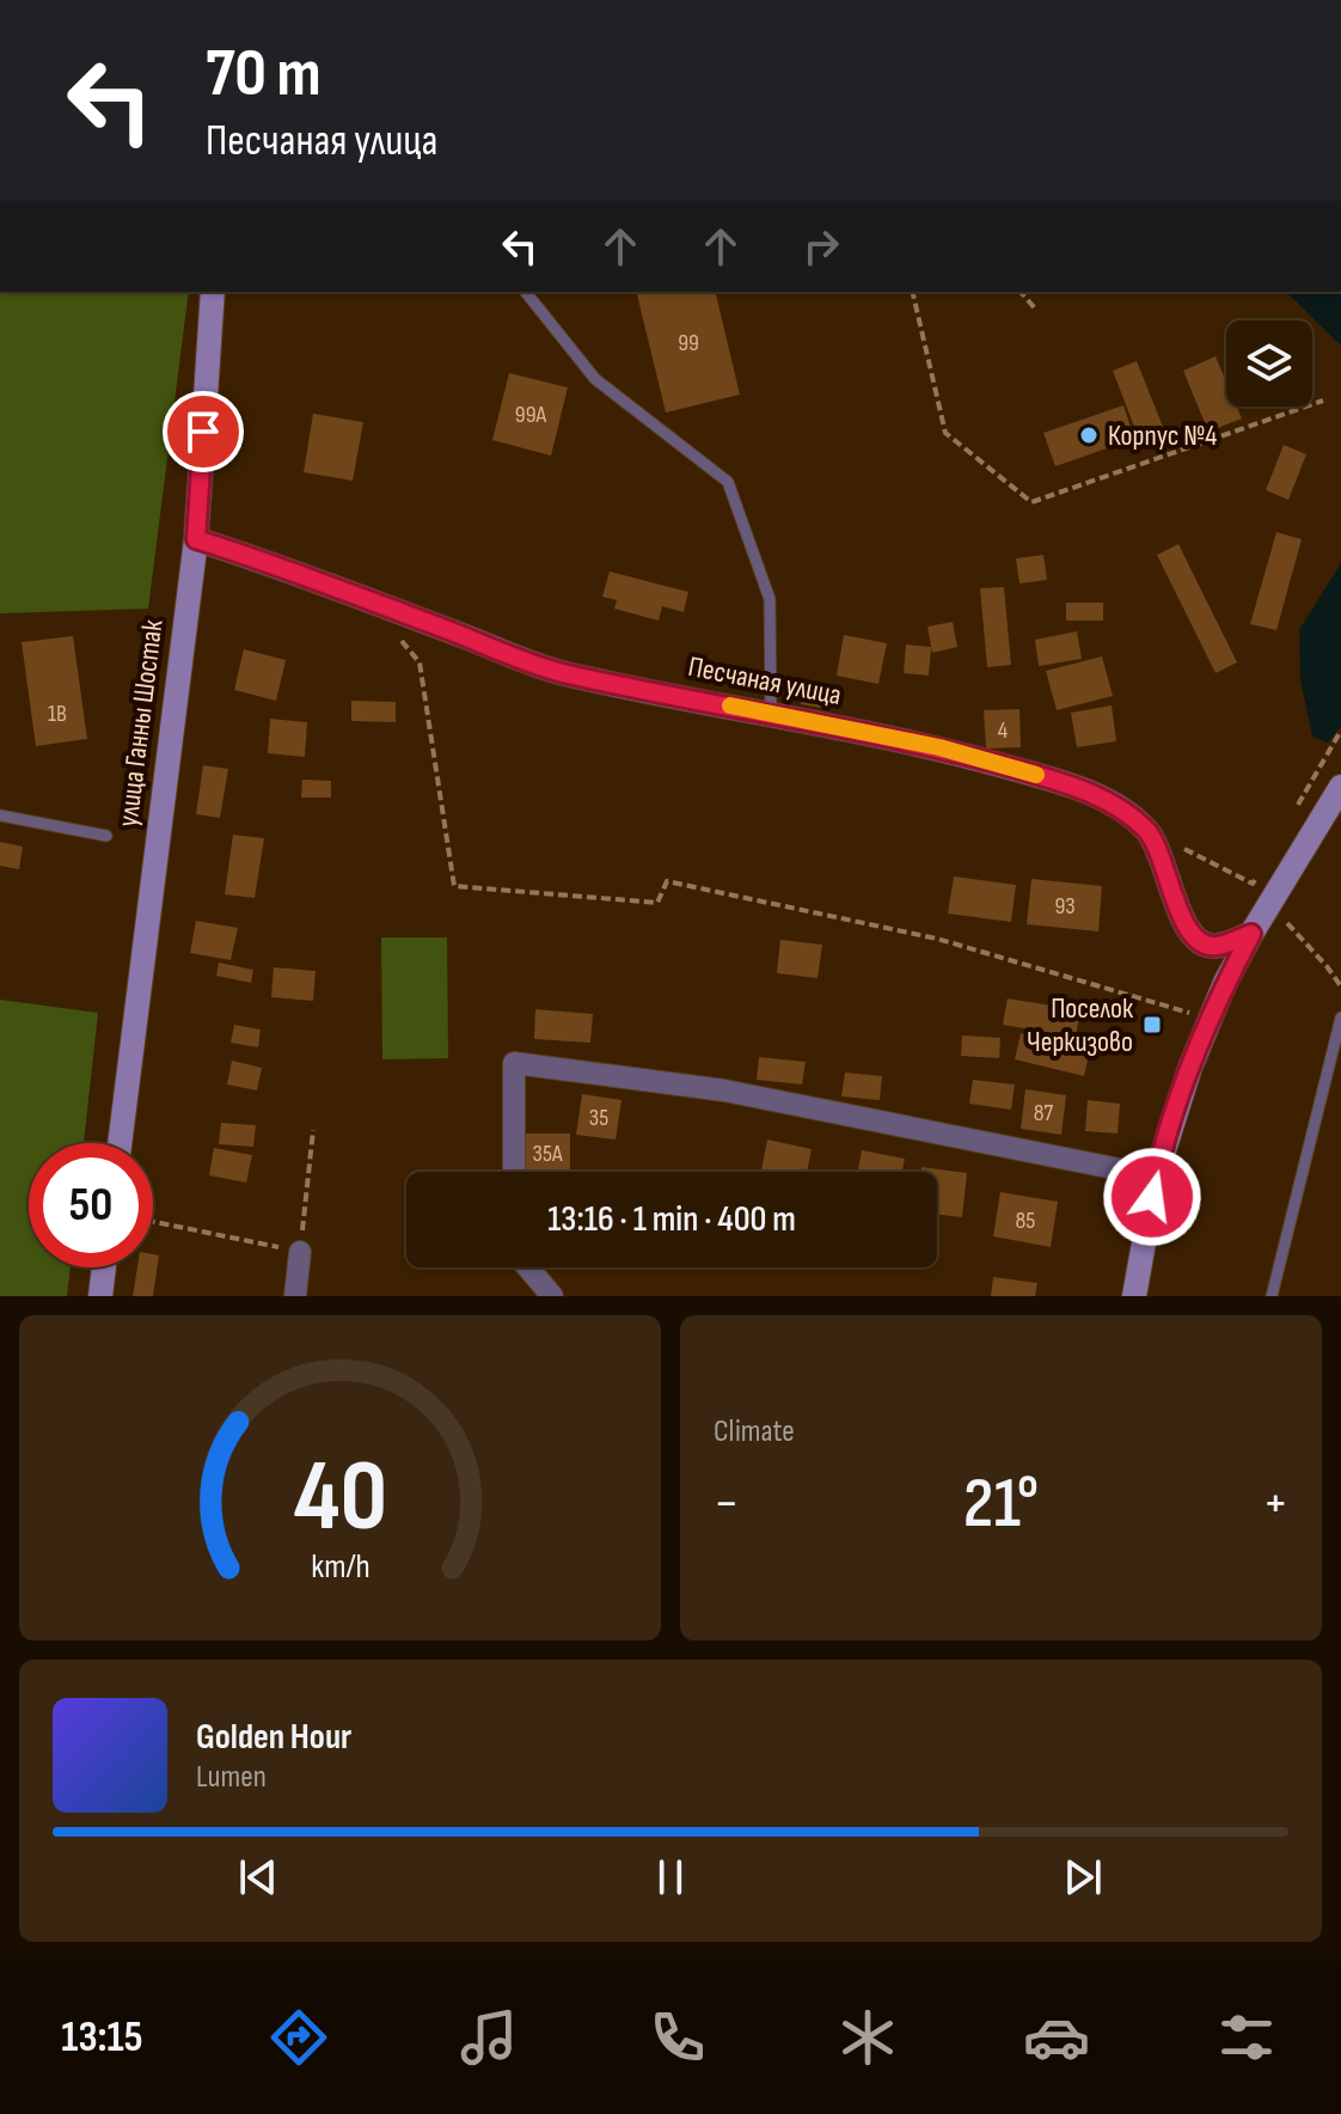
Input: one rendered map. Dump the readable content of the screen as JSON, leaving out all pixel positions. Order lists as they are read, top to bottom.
{
  "streets": {
    "main road": ["Песчаная улица", "улица Ганны Шостак"]
  },
  "crossings": [
    ["Песчаная улица", "улица Ганны Шостак"]
  ],
  "places": {
    "other": ["Корпус №4"],
    "transit": ["Поселок Черкизово"]
  },
  "house_numbers": [
    "99",
    "99А",
    "1В",
    "4",
    "93",
    "87",
    "35",
    "35А",
    "85"
  ],
  "page": {
    "turn": ["70 m", "Песчаная улица"],
    "limit": "50",
    "trip": "13:16 · 1 min · 400 m",
    "tile": "Climate",
    "heat": ["−", "21°", "+"],
    "song": ["Golden Hour", "Lumen"],
    "tabs": "13:15",
    "gauge": ["40", "km/h"]
  }
}
